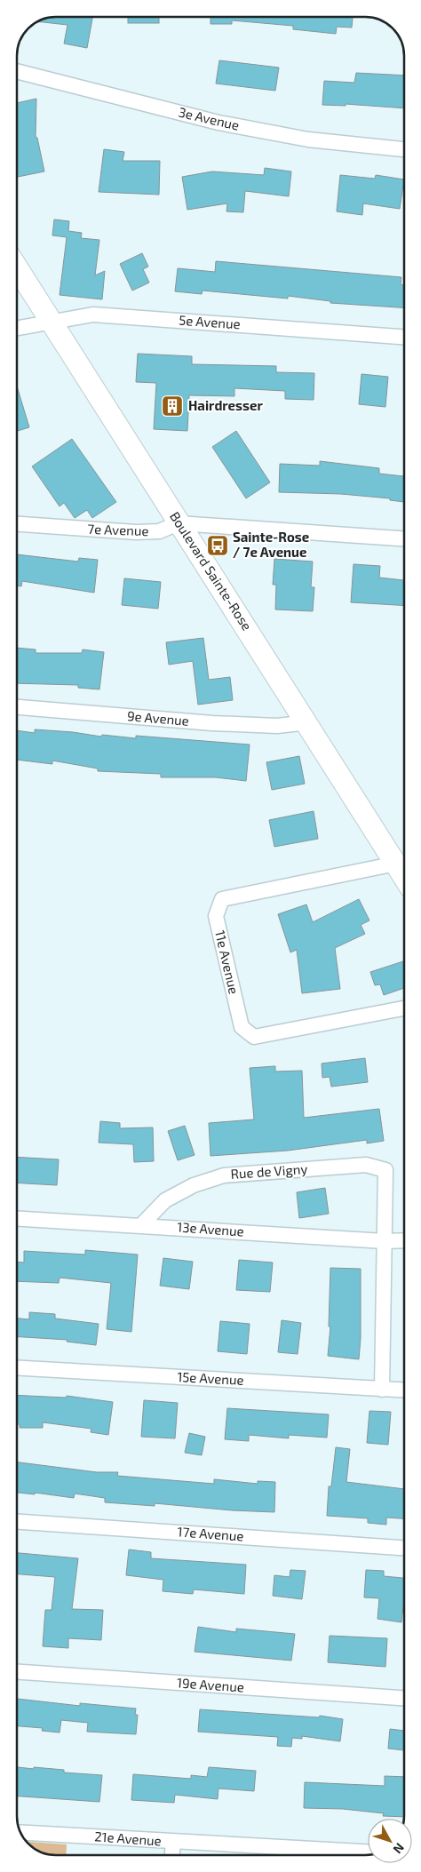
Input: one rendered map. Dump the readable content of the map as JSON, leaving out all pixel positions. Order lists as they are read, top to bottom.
{
  "streets": {
    "street": [
      "3e Avenue",
      "5e Avenue",
      "7e Avenue",
      "Boulevard Sainte-Rose",
      "9e Avenue",
      "11e Avenue",
      "Rue de Vigny",
      "13e Avenue",
      "15e Avenue",
      "17e Avenue",
      "19e Avenue",
      "21e Avenue"
    ]
  },
  "crossings": [
    ["5e Avenue", "Boulevard Sainte-Rose"],
    ["7e Avenue", "Boulevard Sainte-Rose"],
    ["Boulevard Sainte-Rose", "9e Avenue"],
    ["Boulevard Sainte-Rose", "11e Avenue"],
    ["Rue de Vigny", "13e Avenue"]
  ],
  "places": {
    "building": ["Hairdresser"],
    "bus stop": ["Sainte-Rose / 7e Avenue"]
  },
  "north": "bottom right"
}
